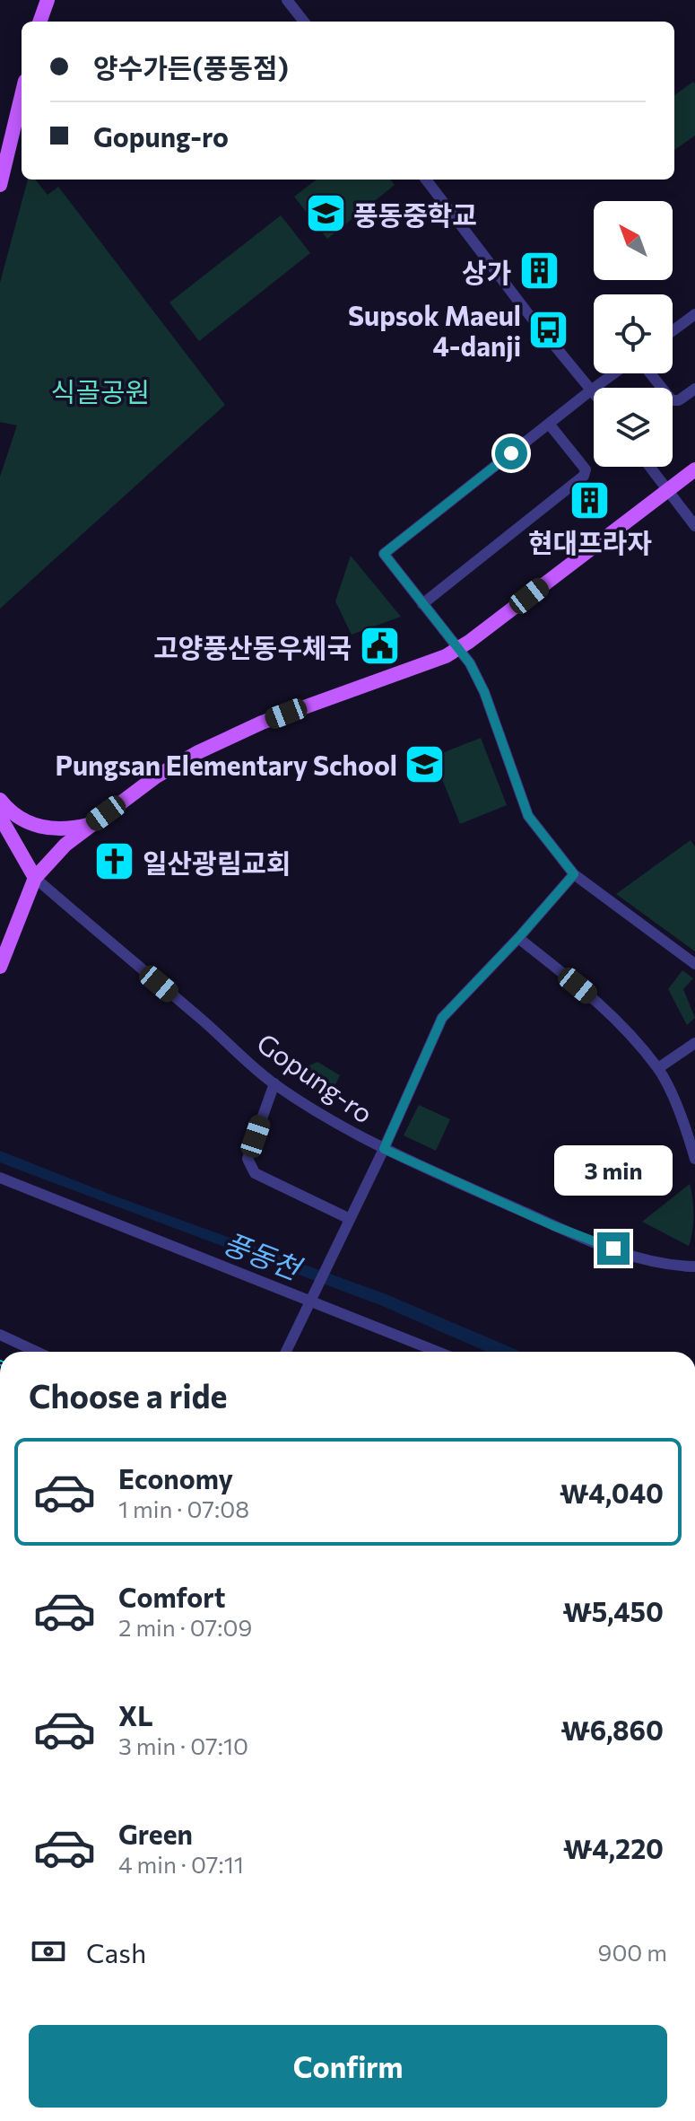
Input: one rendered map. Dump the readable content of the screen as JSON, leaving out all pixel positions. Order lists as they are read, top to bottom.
{
  "streets": {
    "street": ["Gopung-ro"]
  },
  "water": ["풍동천"],
  "parks": ["식골공원"],
  "places": {
    "school or university": ["풍동중학교", "Pungsan Elementary School"],
    "building": ["상가", "현대프라자"],
    "bus stop": ["Supsok Maeul 4-danji"],
    "public building": ["고양풍산동우체국"],
    "church": ["일산광림교회"]
  },
  "north": "top left",
  "page": {
    "banner": ["양수가든(풍동점)", "Gopung-ro"],
    "bubble": "3 min",
    "heading": "Choose a ride",
    "list": [
      {
        "name": "Economy",
        "note": "1 min · 07:08",
        "value": "₩4,040"
      },
      {
        "name": "Comfort",
        "note": "2 min · 07:09",
        "value": "₩5,450"
      },
      {
        "name": "XL",
        "note": "3 min · 07:10",
        "value": "₩6,860"
      },
      {
        "name": "Green",
        "note": "4 min · 07:11",
        "value": "₩4,220"
      }
    ],
    "pay": ["Cash", "900 m"],
    "buttons": "Confirm"
  }
}
